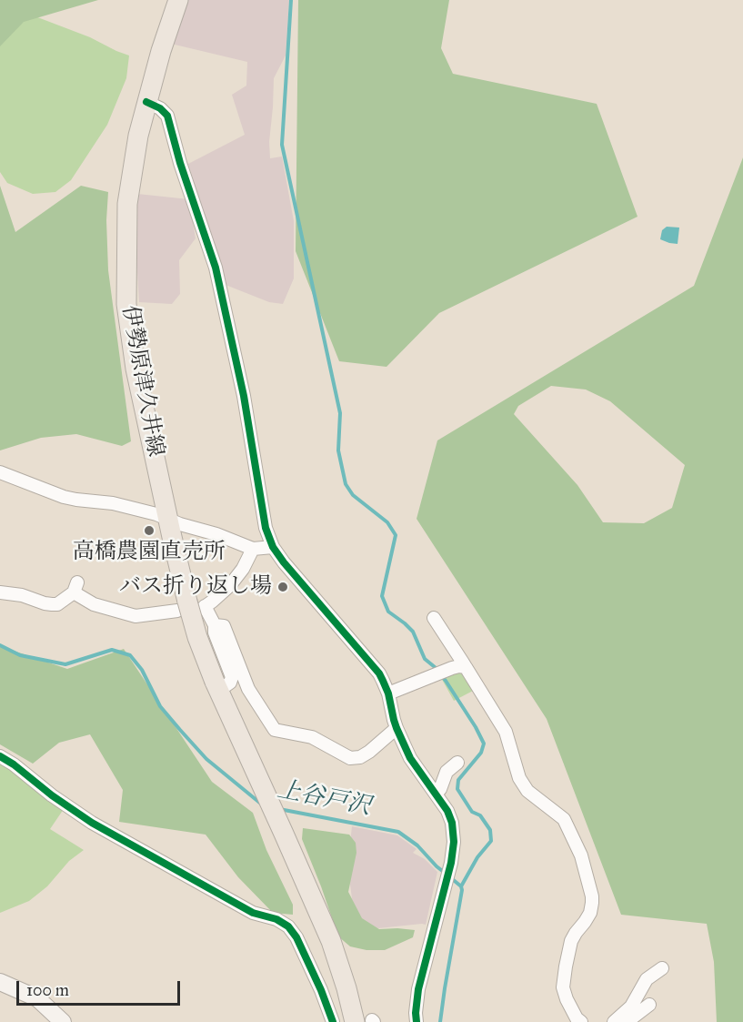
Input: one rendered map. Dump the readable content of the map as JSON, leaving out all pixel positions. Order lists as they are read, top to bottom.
{
  "streets": {
    "main road": ["伊勢原津久井線"]
  },
  "water": ["上谷戸沢"],
  "places": ["高橋農園直売所", "バス折り返し場"],
  "scale_bar": "100 m"
}
